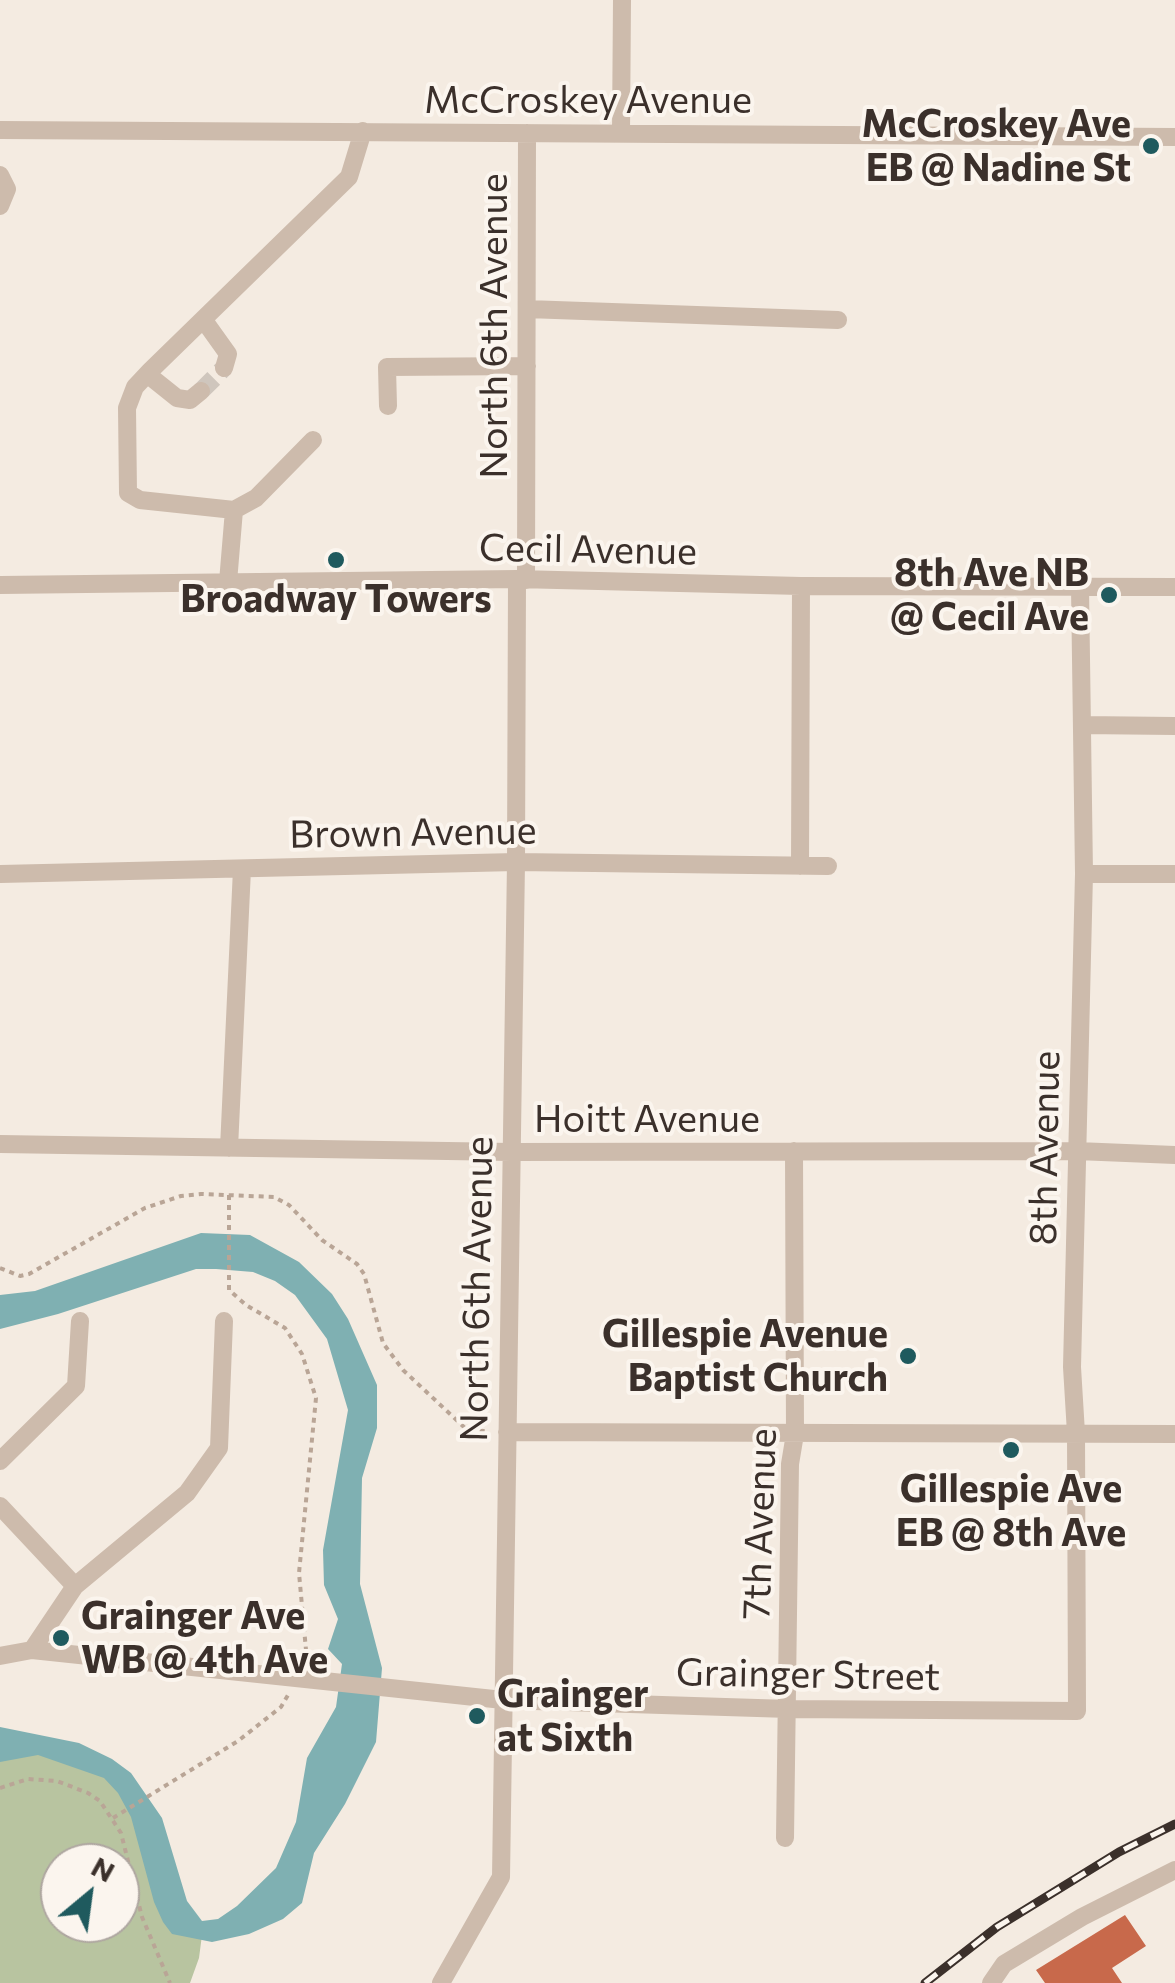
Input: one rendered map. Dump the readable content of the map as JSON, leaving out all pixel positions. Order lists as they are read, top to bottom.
{
  "streets": {
    "street": [
      "McCroskey Avenue",
      "North 6th Avenue",
      "Cecil Avenue",
      "Brown Avenue",
      "Hoitt Avenue",
      "8th Avenue",
      "7th Avenue",
      "Grainger Street"
    ]
  },
  "crossings": [
    ["McCroskey Avenue", "North 6th Avenue"],
    ["North 6th Avenue", "Cecil Avenue"],
    ["North 6th Avenue", "Brown Avenue"],
    ["North 6th Avenue", "Hoitt Avenue"],
    ["North 6th Avenue", "Grainger Street"],
    ["Cecil Avenue", "8th Avenue"],
    ["Hoitt Avenue", "8th Avenue"],
    ["Hoitt Avenue", "7th Avenue"],
    ["8th Avenue", "Grainger Street"],
    ["7th Avenue", "Grainger Street"]
  ],
  "places": [
    "McCroskey Ave EB @ Nadine St",
    "Broadway Towers",
    "8th Ave NB @ Cecil Ave",
    "Gillespie Avenue Baptist Church",
    "Gillespie Ave EB @ 8th Ave",
    "Grainger Ave WB @ 4th Ave",
    "Grainger at Sixth"
  ],
  "north": "top right"
}
